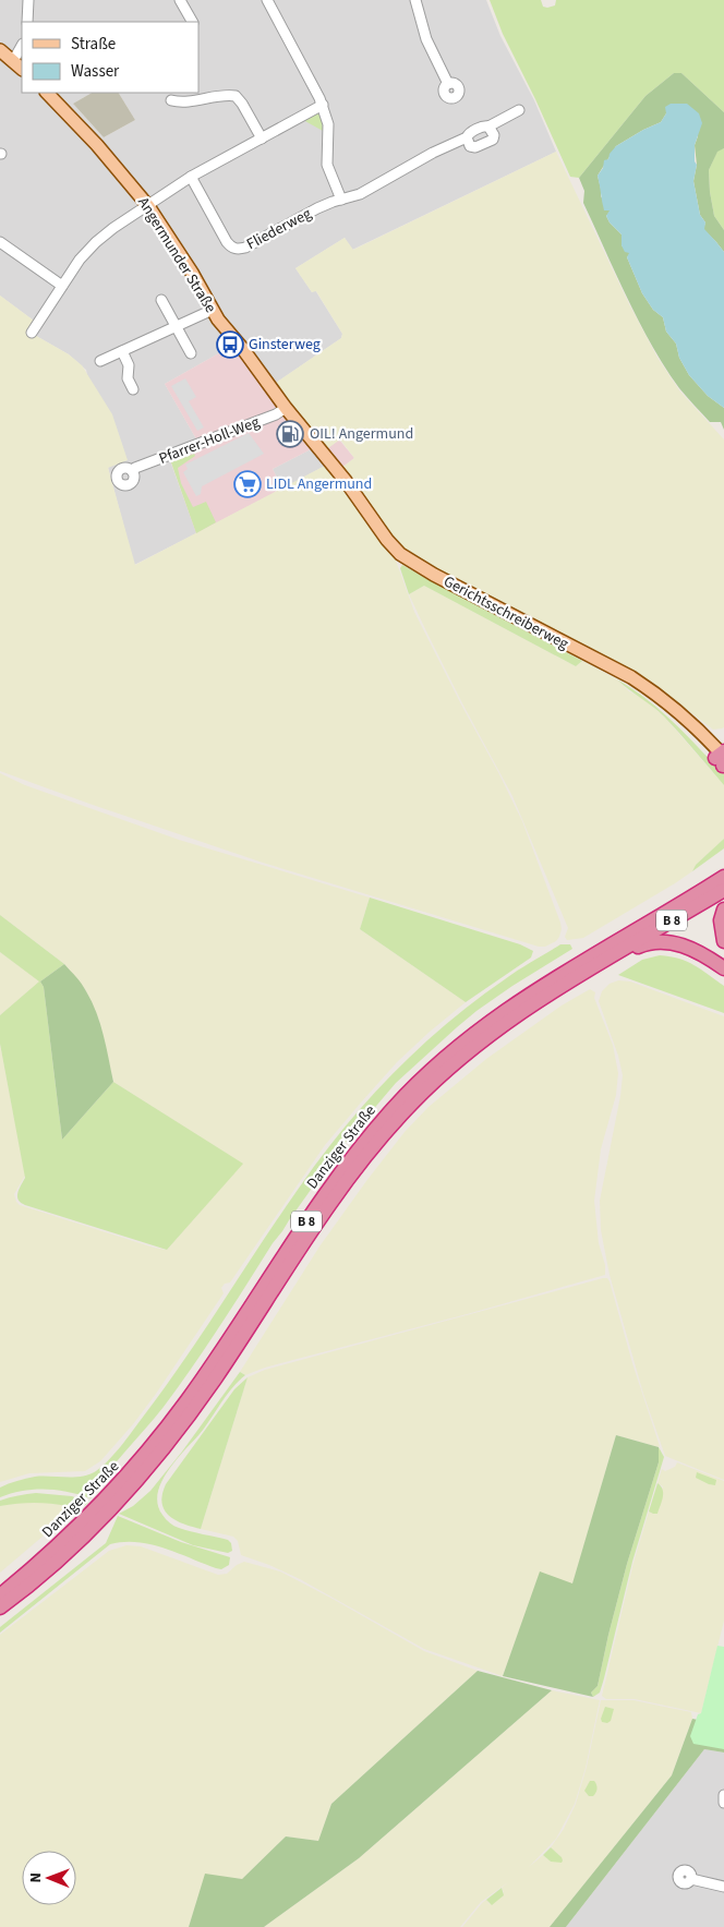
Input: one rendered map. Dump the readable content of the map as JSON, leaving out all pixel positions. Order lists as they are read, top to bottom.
{
  "streets": {
    "highway": ["B 8", "Danziger Straße"],
    "main road": ["Angermunder Straße", "Gerichtsschreiberweg"],
    "street": ["Fliederweg", "Pfarrer-Holl-Weg"]
  },
  "crossings": [
    ["Angermunder Straße", "Pfarrer-Holl-Weg"],
    ["Angermunder Straße", "Gerichtsschreiberweg"]
  ],
  "places": {
    "bus stop": ["Ginsterweg"],
    "fuel station": ["OIL! Angermund"],
    "supermarket": ["LIDL Angermund"]
  },
  "legend": ["Straße", "Wasser"],
  "north": "left"
}
